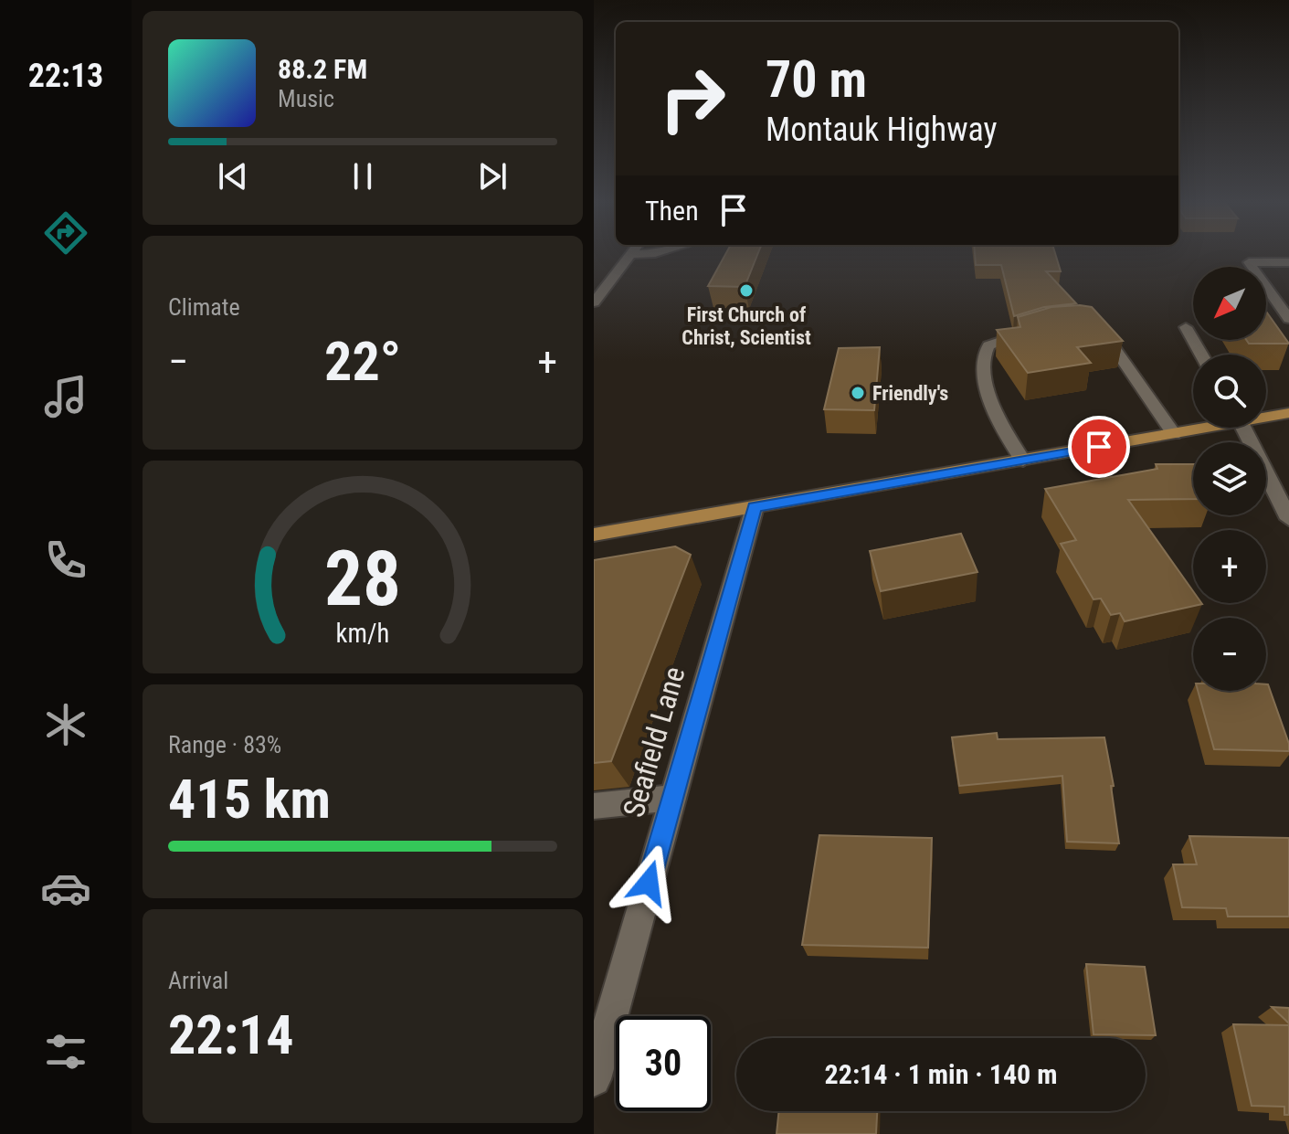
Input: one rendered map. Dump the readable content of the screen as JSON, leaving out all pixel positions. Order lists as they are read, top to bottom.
{
  "streets": {
    "street": ["Seafield Lane"]
  },
  "places": ["First Church of Christ, Scientist", "Friendly's"],
  "north": "bottom left",
  "page": {
    "tabs": "22:13",
    "turn": ["70 m", "Montauk Highway"],
    "song": ["88.2 FM", "Music"],
    "then": "Then",
    "tile": [
      "Climate",
      ["Range · 83%", "415 km"],
      ["Arrival", "22:14"]
    ],
    "map_buttons": ["+", "−"],
    "heat": ["−", "22°", "+"],
    "limit": "30",
    "trip": "22:14 · 1 min · 140 m",
    "gauge": ["28", "km/h"]
  }
}
